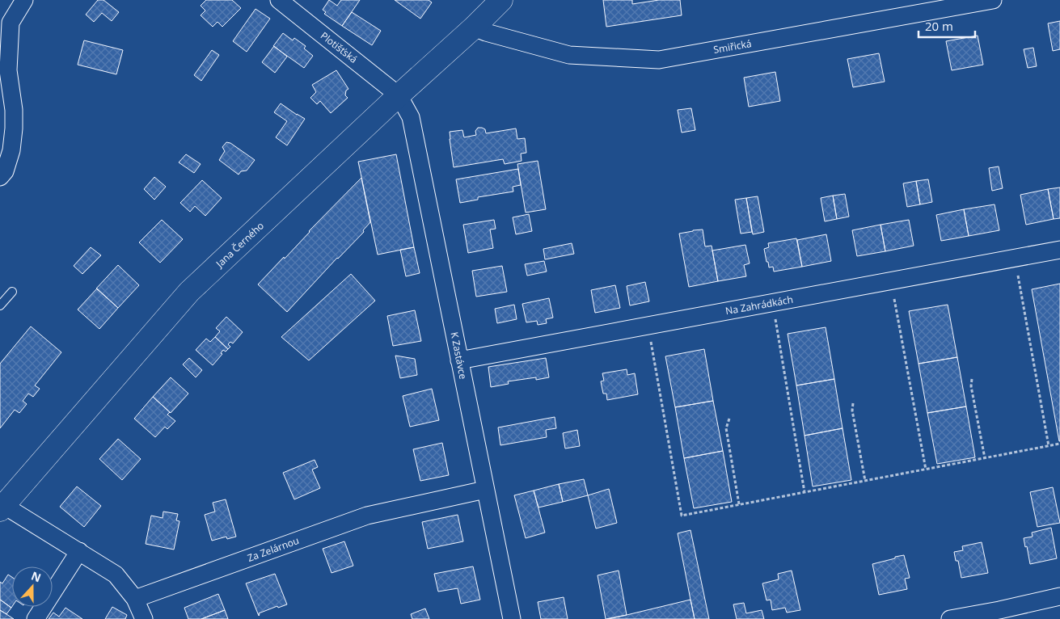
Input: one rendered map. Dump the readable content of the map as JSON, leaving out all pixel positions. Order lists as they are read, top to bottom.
{
  "streets": {
    "street": [
      "Smiřická",
      "Plotišťská",
      "Jana Černého",
      "Na Zahrádkách",
      "K Zastávce",
      "Za Zelárnou"
    ]
  },
  "crossings": [
    ["Smiřická", "Jana Černého"],
    ["Plotišťská", "Jana Černého"],
    ["Plotišťská", "K Zastávce"],
    ["Jana Černého", "K Zastávce"],
    ["Na Zahrádkách", "K Zastávce"],
    ["K Zastávce", "Za Zelárnou"]
  ],
  "scale_bar": "20 m",
  "north": "top"
}
